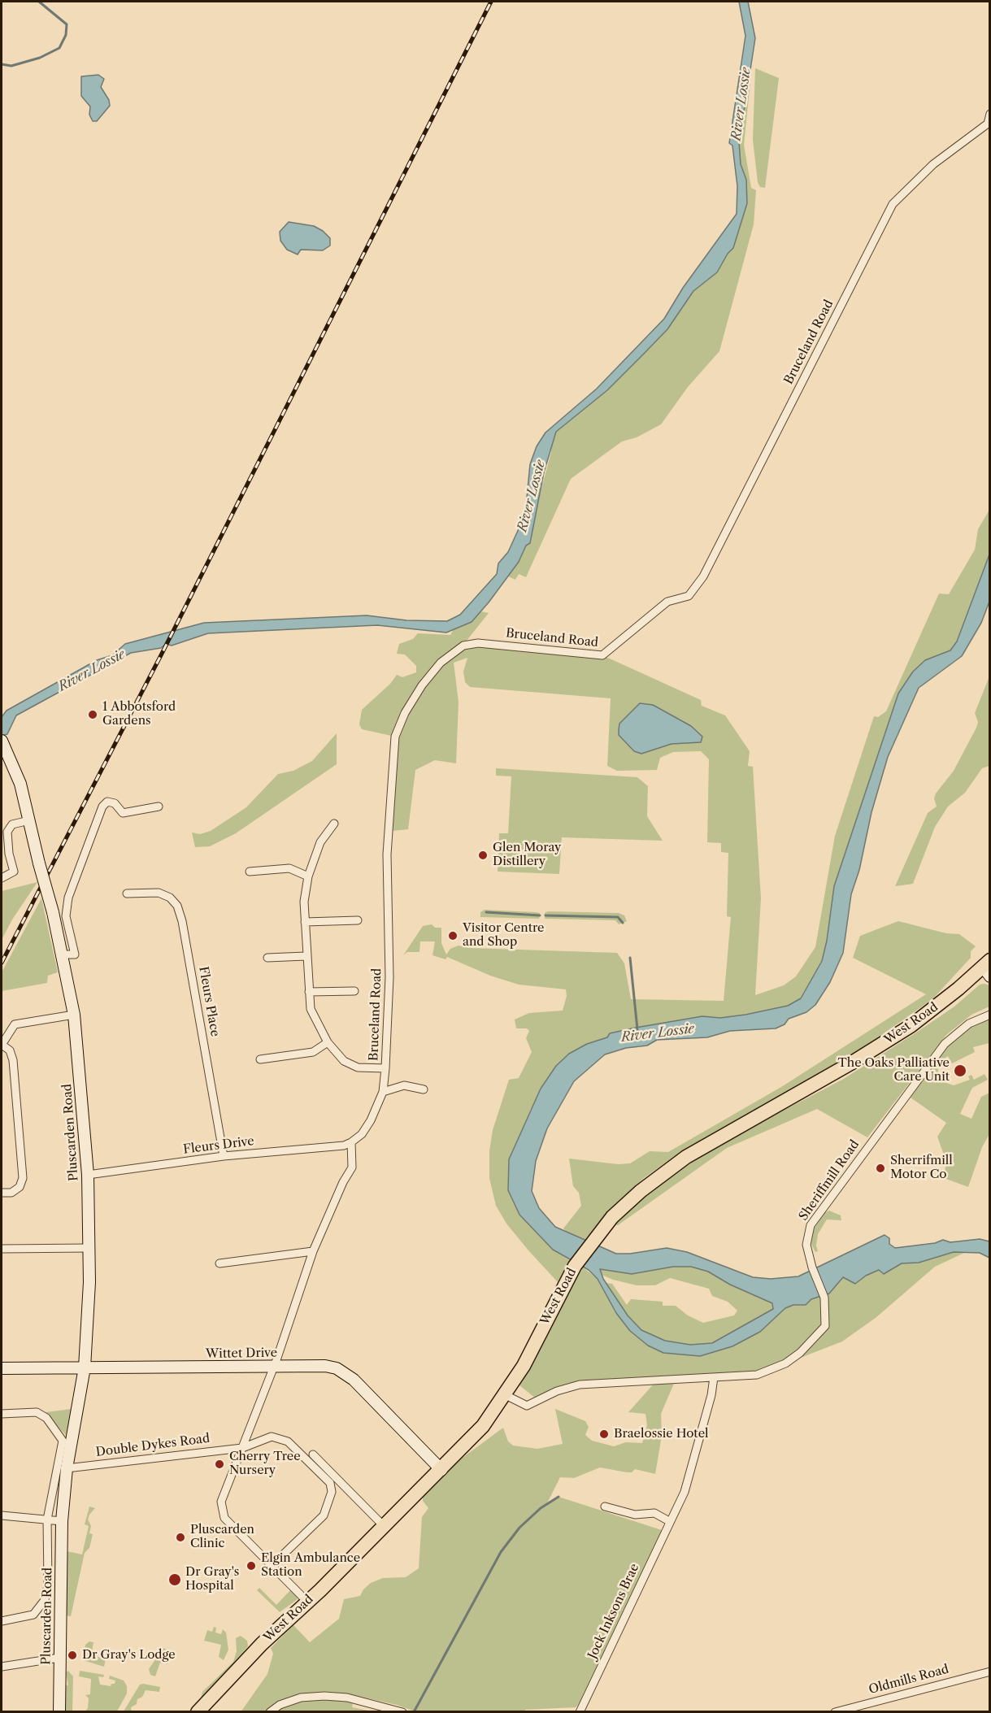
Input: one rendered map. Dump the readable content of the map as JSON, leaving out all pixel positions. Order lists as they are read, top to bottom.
{
  "streets": {
    "highway": ["West Road"],
    "main road": ["Pluscarden Road", "Wittet Drive"],
    "street": [
      "Bruceland Road",
      "Fleurs Place",
      "Fleurs Drive",
      "Sheriffmill Road",
      "Double Dykes Road",
      "Jock Inksons Brae",
      "Oldmills Road"
    ]
  },
  "crossings": [
    ["Bruceland Road", "Fleurs Drive"],
    ["Fleurs Place", "Fleurs Drive"],
    ["West Road", "Sheriffmill Road"],
    ["West Road", "Wittet Drive"],
    ["Pluscarden Road", "Fleurs Drive"],
    ["Pluscarden Road", "Wittet Drive"],
    ["Pluscarden Road", "Double Dykes Road"],
    ["Sheriffmill Road", "Jock Inksons Brae"]
  ],
  "water": ["River Lossie"],
  "places": [
    "1 Abbotsford Gardens",
    "Glen Moray Distillery",
    "Visitor Centre and Shop",
    "The Oaks Palliative Care Unit",
    "Sherrifmill Motor Co",
    "Braelossie Hotel",
    "Cherry Tree Nursery",
    "Pluscarden Clinic",
    "Elgin Ambulance Station",
    "Dr Gray's Hospital",
    "Dr Gray's Lodge"
  ]
}
